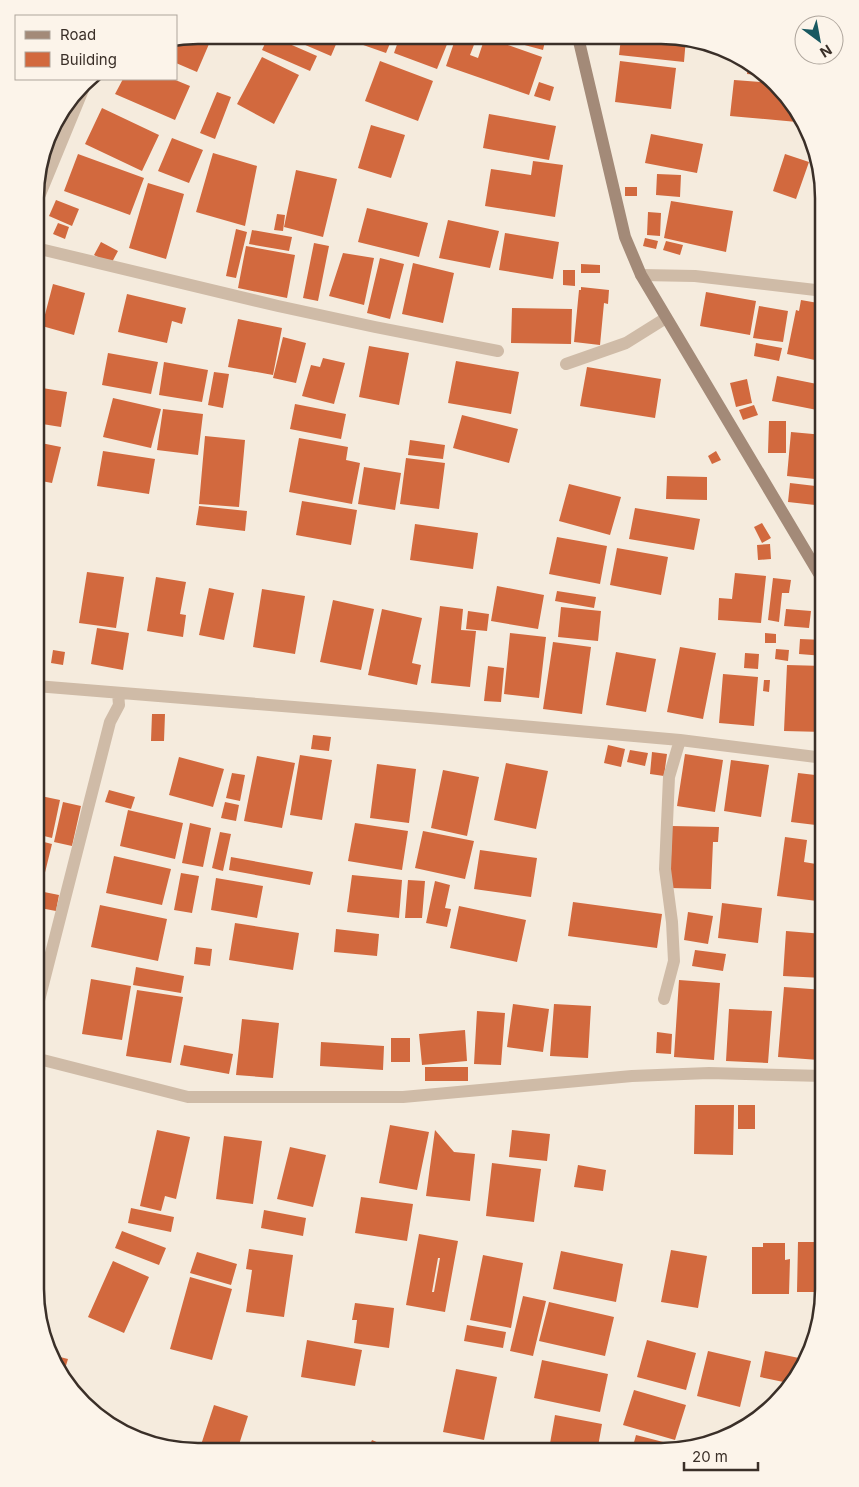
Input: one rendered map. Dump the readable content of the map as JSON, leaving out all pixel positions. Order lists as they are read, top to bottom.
{
  "legend": ["Road", "Building"],
  "scale_bar": "20 m",
  "north": "bottom right"
}
